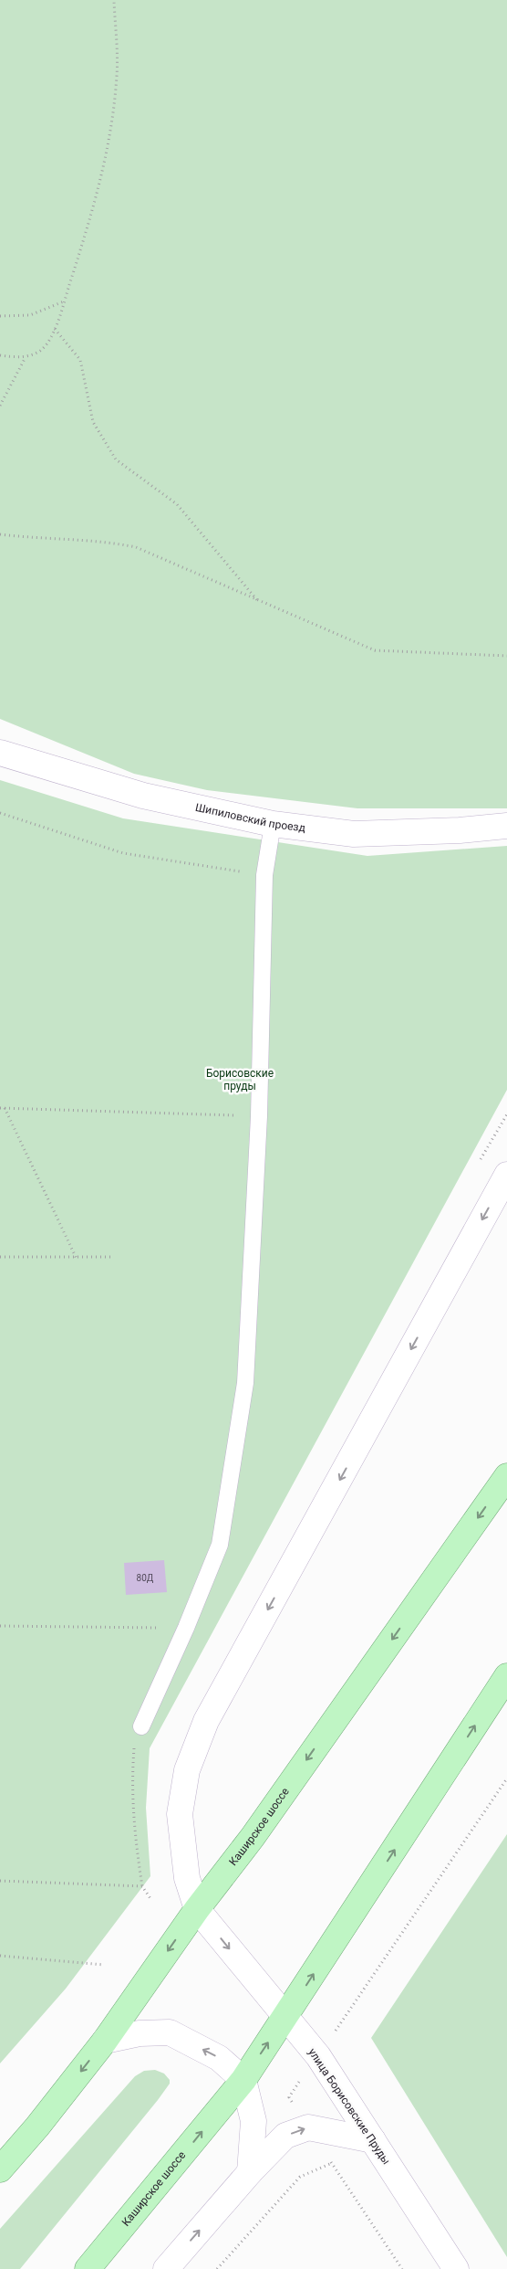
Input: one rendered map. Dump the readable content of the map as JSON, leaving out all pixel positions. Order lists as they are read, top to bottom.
{
  "streets": {
    "main road": ["Шипиловский проезд", "Каширское шоссе", "улица Борисовские Пруды"]
  },
  "crossings": [
    ["Каширское шоссе", "улица Борисовские Пруды"]
  ],
  "parks": ["Борисовские пруды"],
  "house_numbers": ["80Д"]
}
